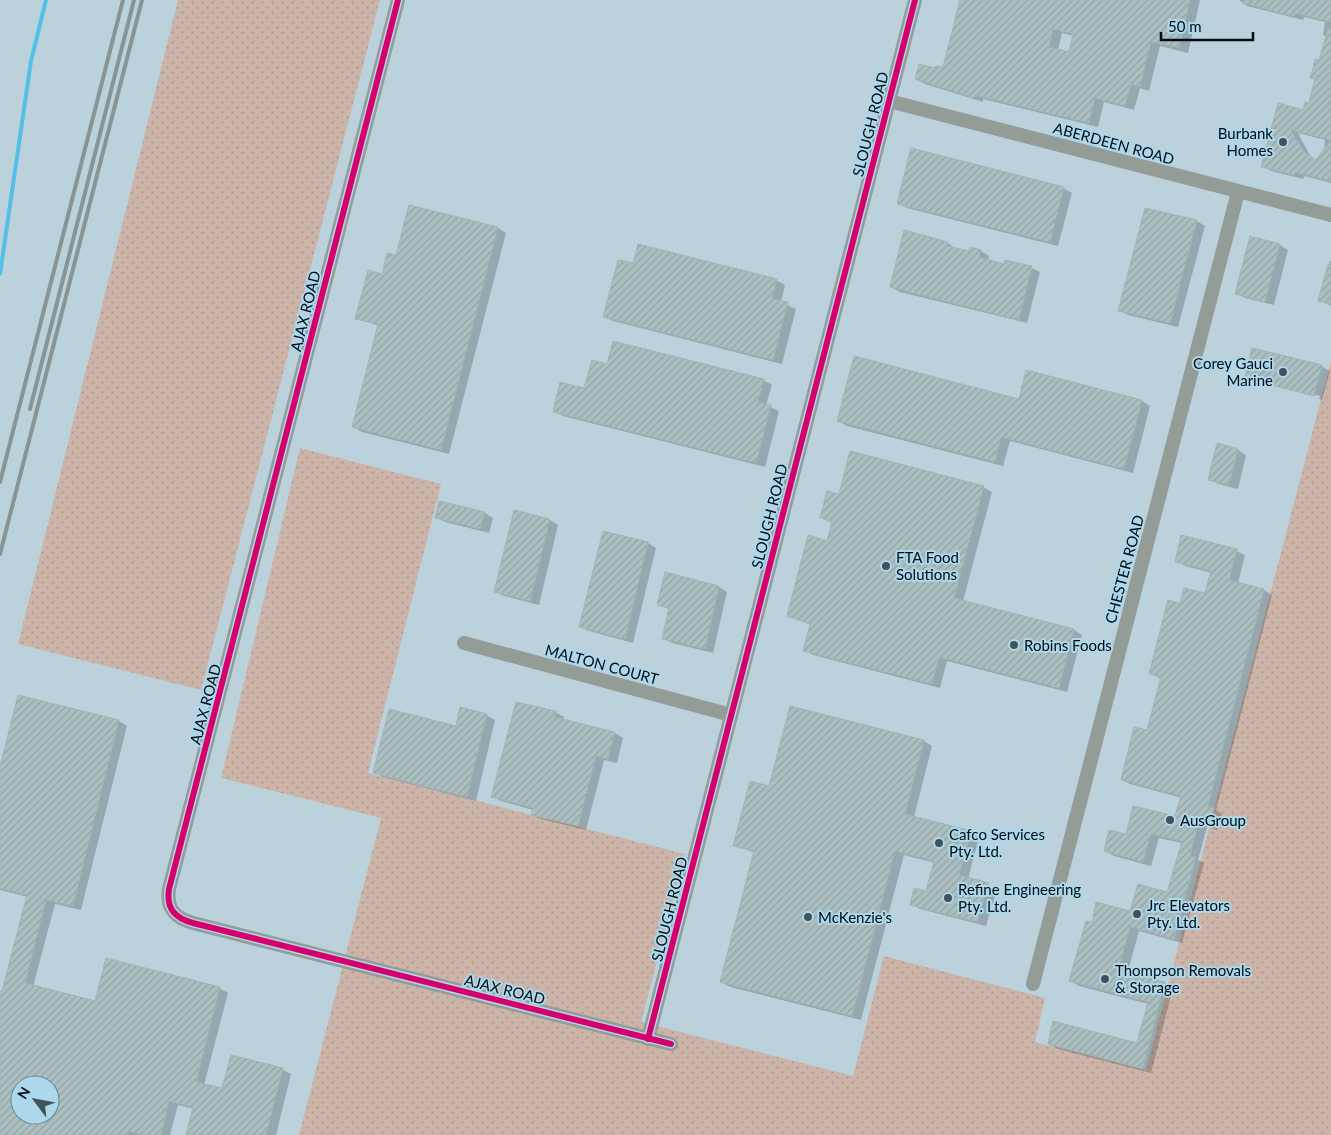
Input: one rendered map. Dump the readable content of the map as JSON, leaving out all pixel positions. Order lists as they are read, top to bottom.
{
  "streets": {
    "street": [
      "SLOUGH ROAD",
      "ABERDEEN ROAD",
      "AJAX ROAD",
      "CHESTER ROAD",
      "MALTON COURT"
    ]
  },
  "crossings": [
    ["SLOUGH ROAD", "ABERDEEN ROAD"],
    ["SLOUGH ROAD", "AJAX ROAD"],
    ["SLOUGH ROAD", "MALTON COURT"],
    ["ABERDEEN ROAD", "CHESTER ROAD"]
  ],
  "places": [
    "Burbank Homes",
    "Corey Gauci Marine",
    "FTA Food Solutions",
    "Robins Foods",
    "AusGroup",
    "Cafco Services Pty. Ltd.",
    "Refine Engineering Pty. Ltd.",
    "Jrc Elevators Pty. Ltd.",
    "McKenzie's",
    "Thompson Removals & Storage"
  ],
  "scale_bar": "50 m",
  "north": "top left"
}
